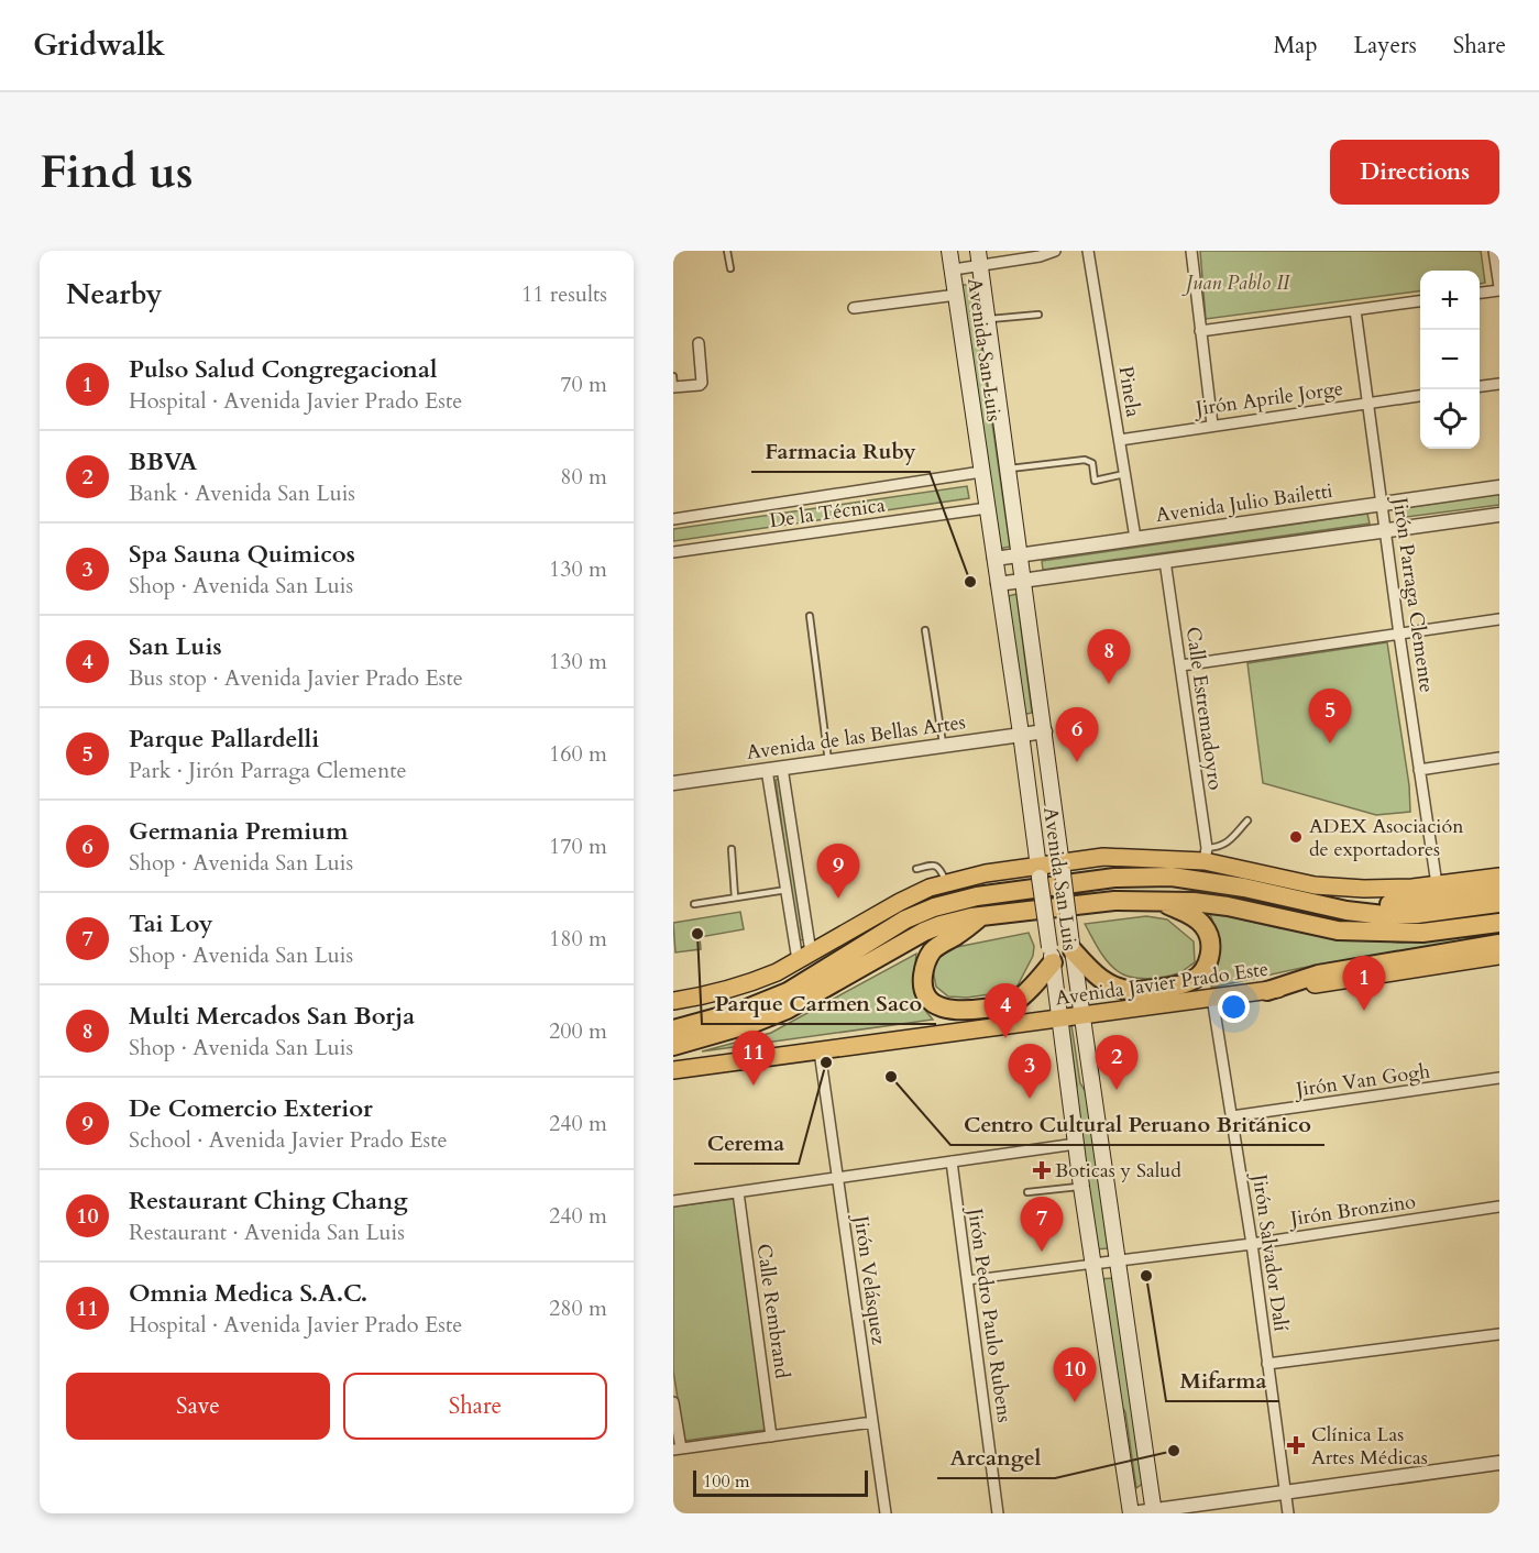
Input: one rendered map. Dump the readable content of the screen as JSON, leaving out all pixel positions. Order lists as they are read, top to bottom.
{
  "streets": {
    "main road": ["Avenida San Luis", "Avenida Javier Prado Este"],
    "street": [
      "Pinela",
      "Jirón Aprile Jorge",
      "Avenida Julio Bailetti",
      "De la Técnica",
      "Jirón Parraga Clemente",
      "Calle Estremadoyro",
      "Avenida de las Bellas Artes",
      "Jirón Van Gogh",
      "Jirón Bronzino",
      "Jirón Salvador Dalí",
      "Jirón Velásquez",
      "Calle Rembrand",
      "Jirón Pedro Paulo Rubens"
    ]
  },
  "crossings": [
    ["Avenida San Luis", "Avenida Julio Bailetti"],
    ["Avenida San Luis", "De la Técnica"],
    ["Avenida San Luis", "Avenida de las Bellas Artes"],
    ["Avenida San Luis", "Avenida Javier Prado Este"],
    ["Avenida San Luis", "Jirón Bronzino"],
    ["Pinela", "Jirón Aprile Jorge"],
    ["Pinela", "Avenida Julio Bailetti"],
    ["Jirón Aprile Jorge", "Jirón Parraga Clemente"],
    ["Avenida Julio Bailetti", "Jirón Parraga Clemente"],
    ["Avenida Javier Prado Este", "Jirón Salvador Dalí"],
    ["Avenida Javier Prado Este", "Jirón Velásquez"],
    ["Jirón Van Gogh", "Jirón Salvador Dalí"],
    ["Jirón Bronzino", "Jirón Salvador Dalí"]
  ],
  "parks": ["Juan Pablo II"],
  "places": {
    "other": [
      "Farmacia Ruby",
      "ADEX Asociación de exportadores",
      "Parque Carmen Saco",
      "Cerema",
      "Centro Cultural Peruano Británico",
      "Mifarma",
      "Arcangel"
    ],
    "health": ["Boticas y Salud", "Clínica Las Artes Médicas"]
  },
  "scale_bar": "100 m",
  "page": {
    "header": "Gridwalk",
    "nav": ["Map", "Layers", "Share"],
    "buttons": [
      "Directions",
      ["Save", "Share"]
    ],
    "title": "Find us",
    "heading": ["Nearby", "11 results"],
    "map_buttons": ["+", "−"],
    "list": [
      {
        "mark": "1",
        "name": "Pulso Salud Congregacional",
        "note": "Hospital · Avenida Javier Prado Este",
        "value": "70 m"
      },
      {
        "mark": "2",
        "name": "BBVA",
        "note": "Bank · Avenida San Luis",
        "value": "80 m"
      },
      {
        "mark": "3",
        "name": "Spa Sauna Quimicos",
        "note": "Shop · Avenida San Luis",
        "value": "130 m"
      },
      {
        "mark": "4",
        "name": "San Luis",
        "note": "Bus stop · Avenida Javier Prado Este",
        "value": "130 m"
      },
      {
        "mark": "5",
        "name": "Parque Pallardelli",
        "note": "Park · Jirón Parraga Clemente",
        "value": "160 m"
      },
      {
        "mark": "6",
        "name": "Germania Premium",
        "note": "Shop · Avenida San Luis",
        "value": "170 m"
      },
      {
        "mark": "7",
        "name": "Tai Loy",
        "note": "Shop · Avenida San Luis",
        "value": "180 m"
      },
      {
        "mark": "8",
        "name": "Multi Mercados San Borja",
        "note": "Shop · Avenida San Luis",
        "value": "200 m"
      },
      {
        "mark": "9",
        "name": "De Comercio Exterior",
        "note": "School · Avenida Javier Prado Este",
        "value": "240 m"
      },
      {
        "mark": "10",
        "name": "Restaurant Ching Chang",
        "note": "Restaurant · Avenida San Luis",
        "value": "240 m"
      },
      {
        "mark": "11",
        "name": "Omnia Medica S.A.C.",
        "note": "Hospital · Avenida Javier Prado Este",
        "value": "280 m"
      }
    ],
    "pins": [
      "8",
      "5",
      "6",
      "9",
      "1",
      "4",
      "11",
      "2",
      "3",
      "7",
      "10"
    ],
    "scale": "100 m"
  }
}
